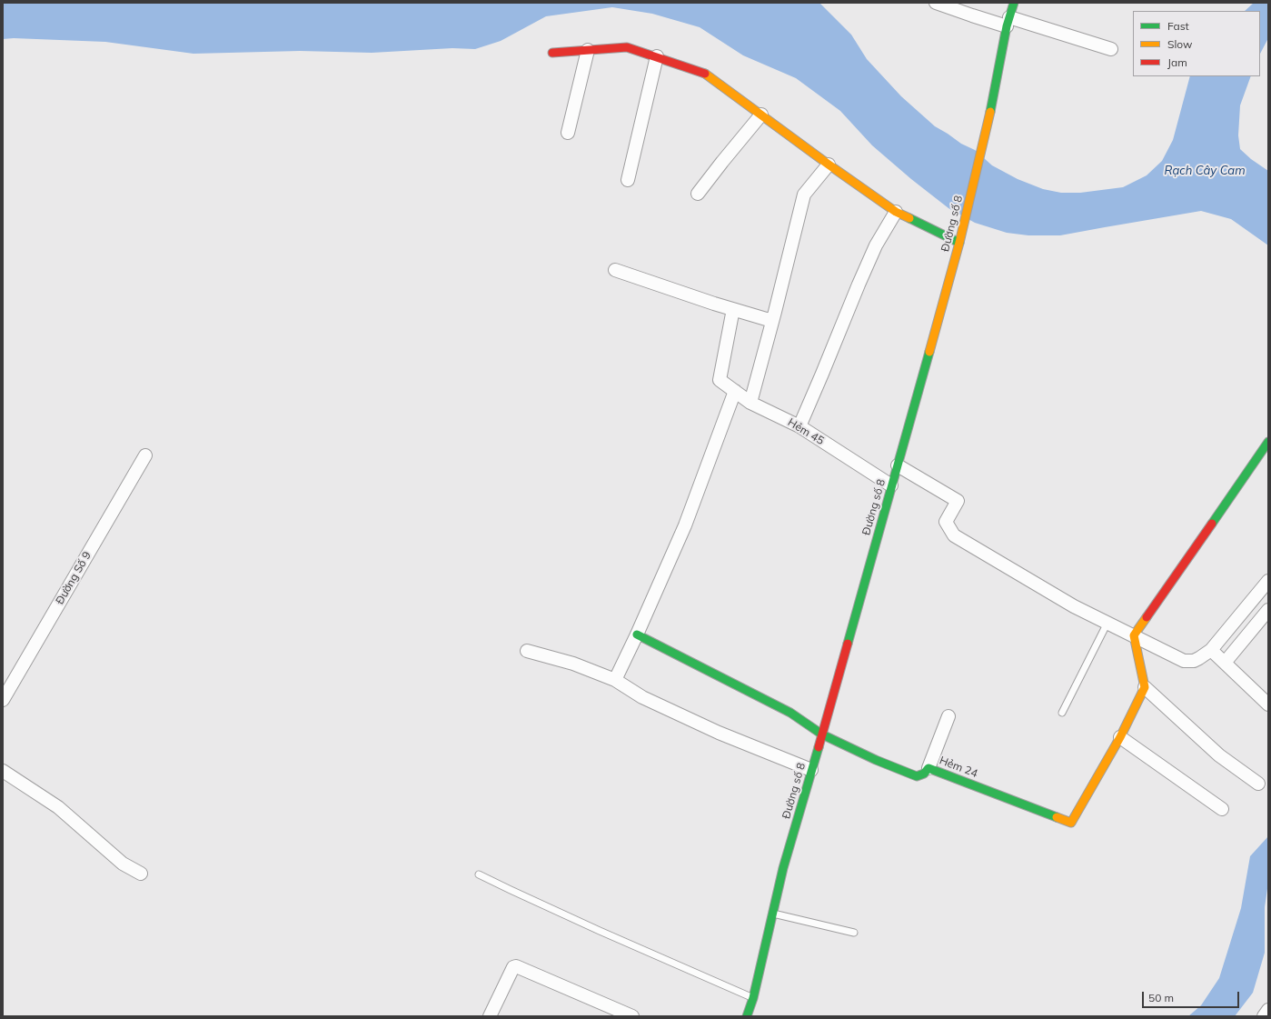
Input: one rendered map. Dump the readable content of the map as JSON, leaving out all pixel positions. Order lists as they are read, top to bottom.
{
  "streets": {
    "street": [
      "Đường số 8",
      "Hẻm 45",
      "Đường Số 9",
      "Hẻm 24"
    ]
  },
  "crossings": [
    ["Đường số 8", "Hẻm 45"],
    ["Đường số 8", "Hẻm 24"]
  ],
  "water": ["Rạch Cây Cam"],
  "legend": ["Fast", "Slow", "Jam"],
  "scale_bar": "50 m"
}
